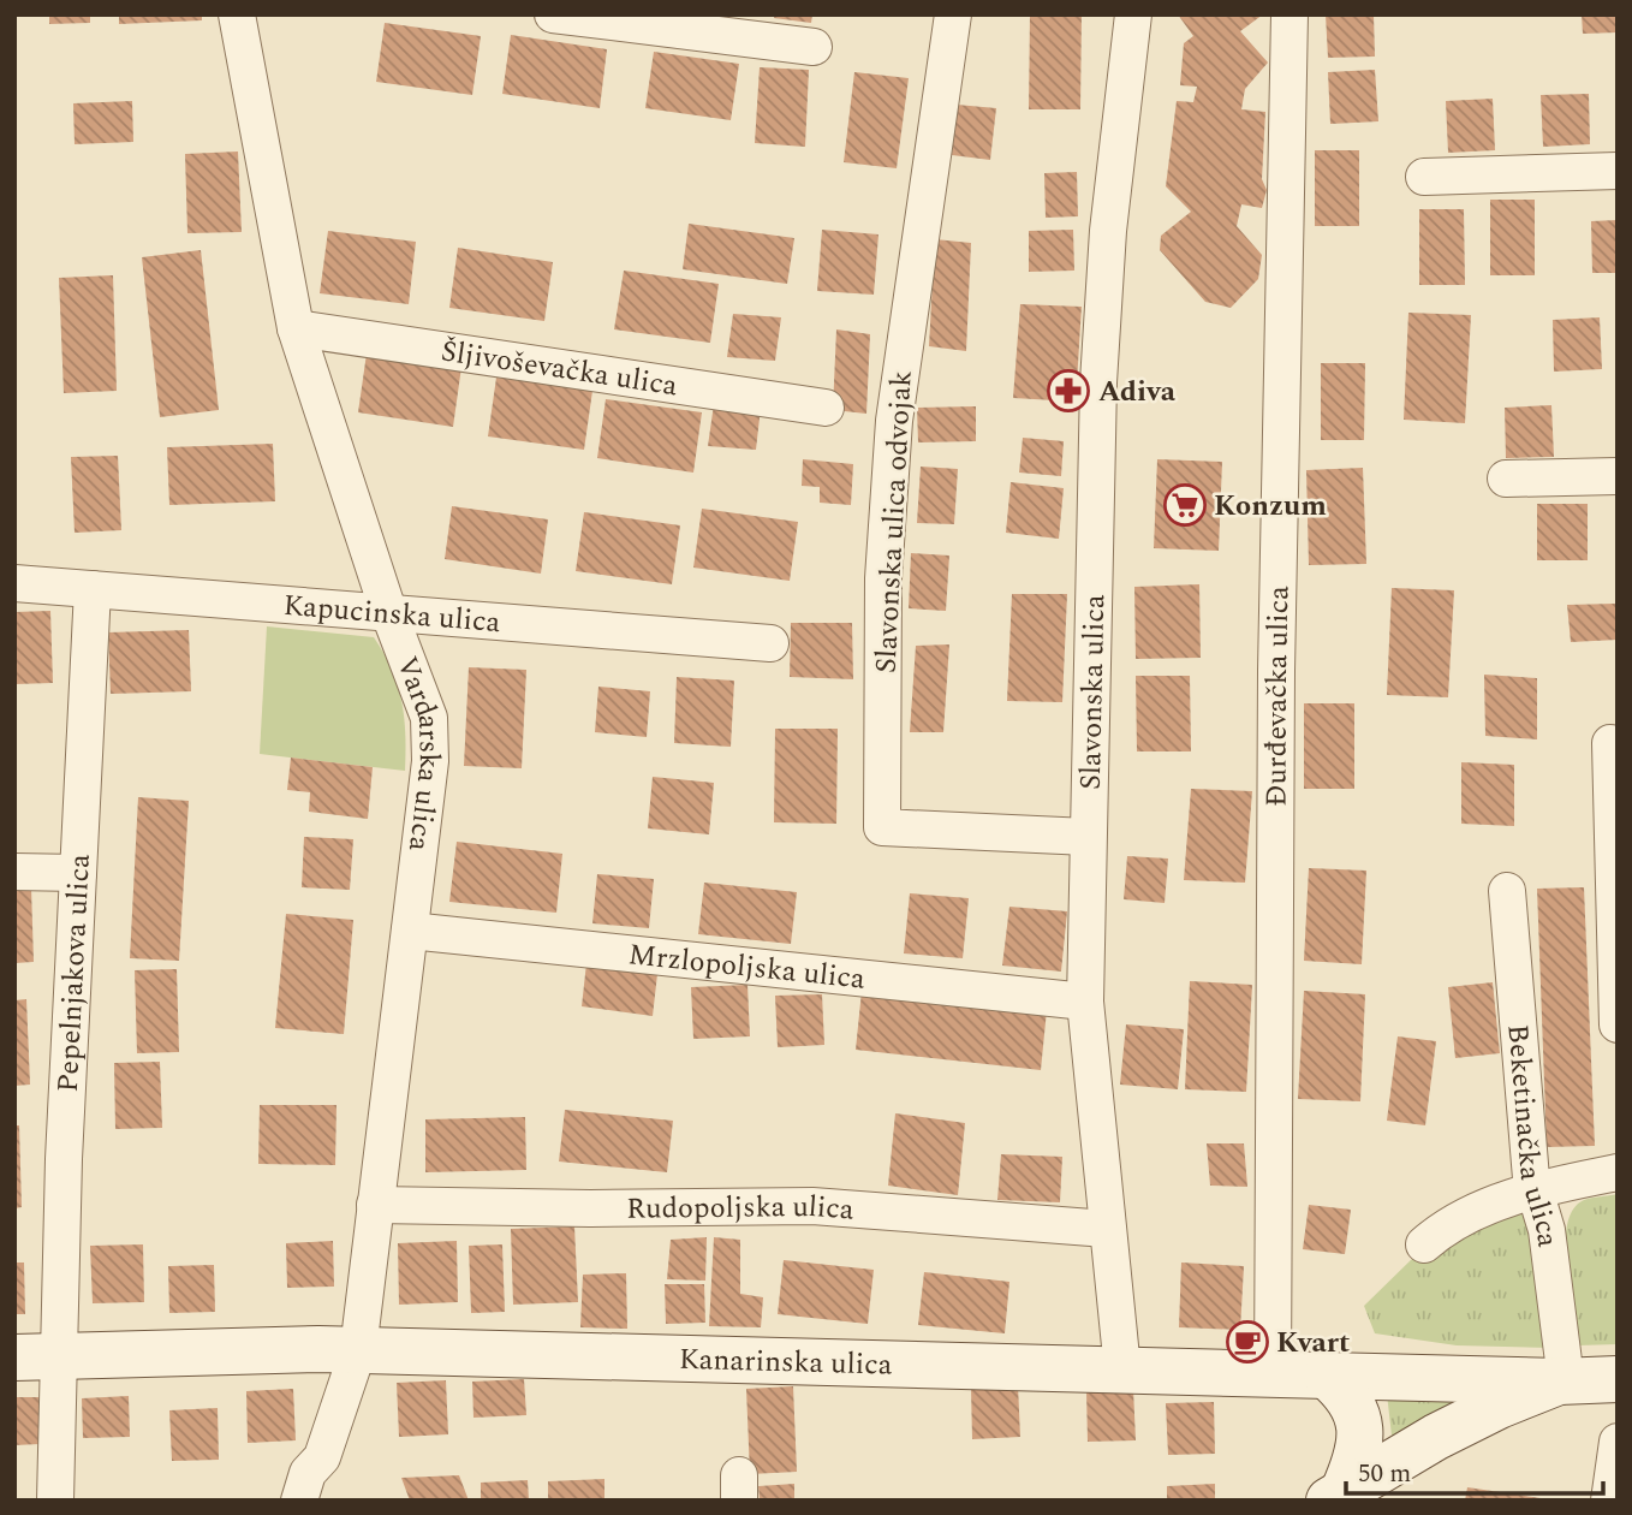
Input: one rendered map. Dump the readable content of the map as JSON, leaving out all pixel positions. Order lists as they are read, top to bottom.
{
  "streets": {
    "street": [
      "Šljivoševačka ulica",
      "Slavonska ulica odvojak",
      "Kapucinska ulica",
      "Slavonska ulica",
      "Đurđevačka ulica",
      "Vardarska ulica",
      "Mrzlopoljska ulica",
      "Pepelnjakova ulica",
      "Beketinačka ulica",
      "Rudopoljska ulica",
      "Kanarinska ulica"
    ]
  },
  "crossings": [
    ["Šljivoševačka ulica", "Vardarska ulica"],
    ["Slavonska ulica odvojak", "Slavonska ulica"],
    ["Kapucinska ulica", "Vardarska ulica"],
    ["Kapucinska ulica", "Pepelnjakova ulica"],
    ["Slavonska ulica", "Mrzlopoljska ulica"],
    ["Slavonska ulica", "Rudopoljska ulica"],
    ["Slavonska ulica", "Kanarinska ulica"],
    ["Đurđevačka ulica", "Kanarinska ulica"],
    ["Vardarska ulica", "Mrzlopoljska ulica"],
    ["Vardarska ulica", "Rudopoljska ulica"],
    ["Vardarska ulica", "Kanarinska ulica"],
    ["Pepelnjakova ulica", "Kanarinska ulica"],
    ["Beketinačka ulica", "Kanarinska ulica"]
  ],
  "places": {
    "pharmacy": ["Adiva"],
    "supermarket": ["Konzum"],
    "cafe": ["Kvart"]
  },
  "scale_bar": "50 m"
}
